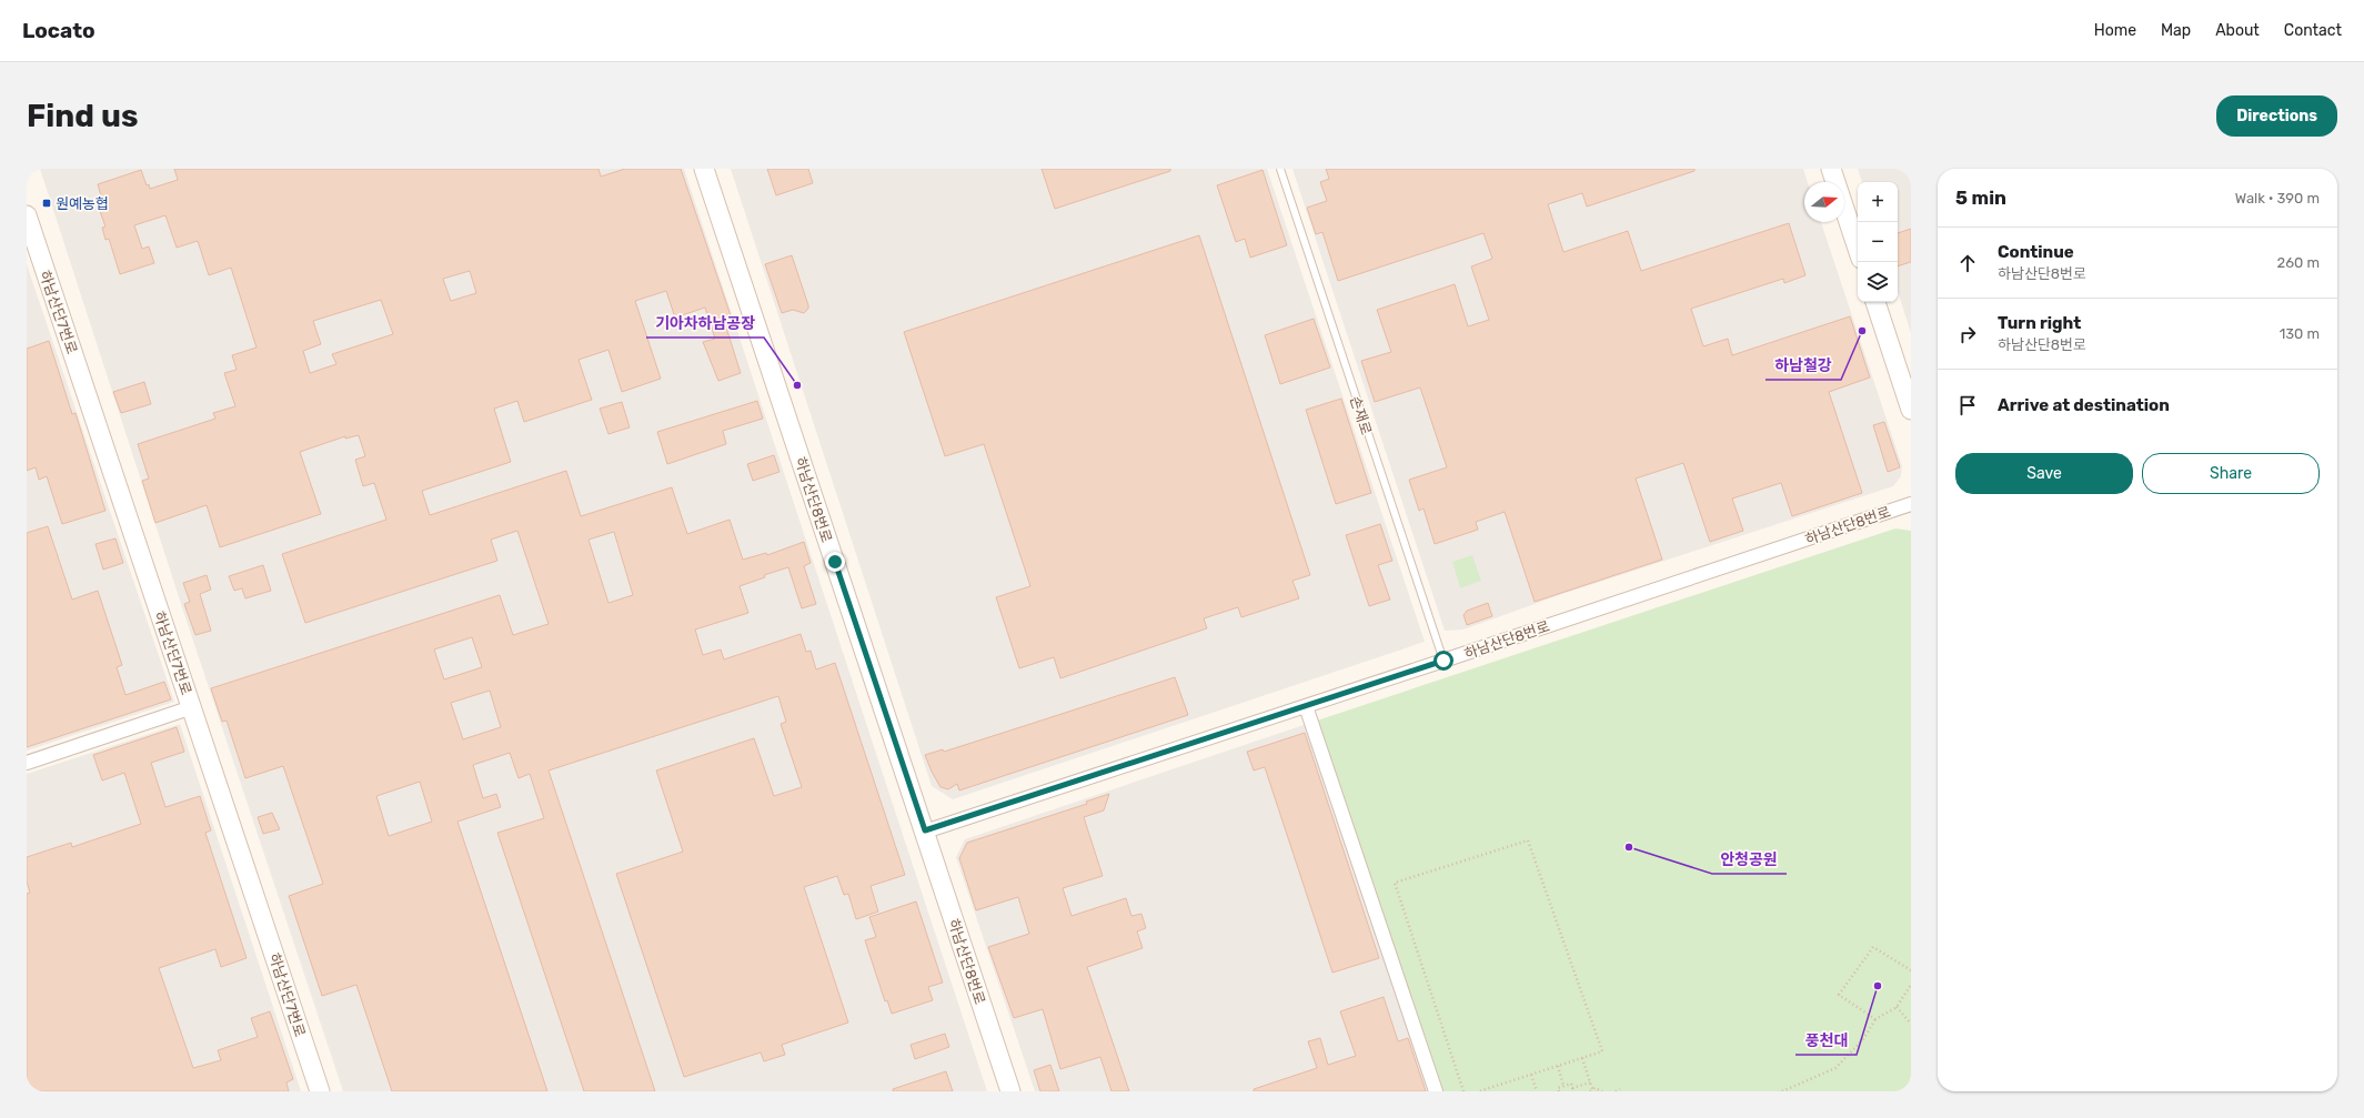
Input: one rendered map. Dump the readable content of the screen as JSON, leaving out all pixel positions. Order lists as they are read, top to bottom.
{
  "streets": {
    "street": ["하남산단7번로", "하남산단8번로"],
    "lane": ["손재로"]
  },
  "crossings": [
    ["손재로", "하남산단8번로"]
  ],
  "places": {
    "transit": ["원예농협"],
    "other": [
      "하남철강",
      "기아차하남공장",
      "안청공원",
      "풍천대"
    ]
  },
  "north": "right",
  "page": {
    "header": "Locato",
    "nav": [
      "Home",
      "Map",
      "About",
      "Contact"
    ],
    "buttons": [
      "Directions",
      ["Save", "Share"]
    ],
    "title": "Find us",
    "heading": ["5 min", "Walk · 390 m"],
    "map_buttons": ["+", "−"],
    "list": [
      ["Continue", "하남산단8번로", "260 m"],
      ["Turn right", "하남산단8번로", "130 m"],
      "Arrive at destination"
    ]
  }
}
